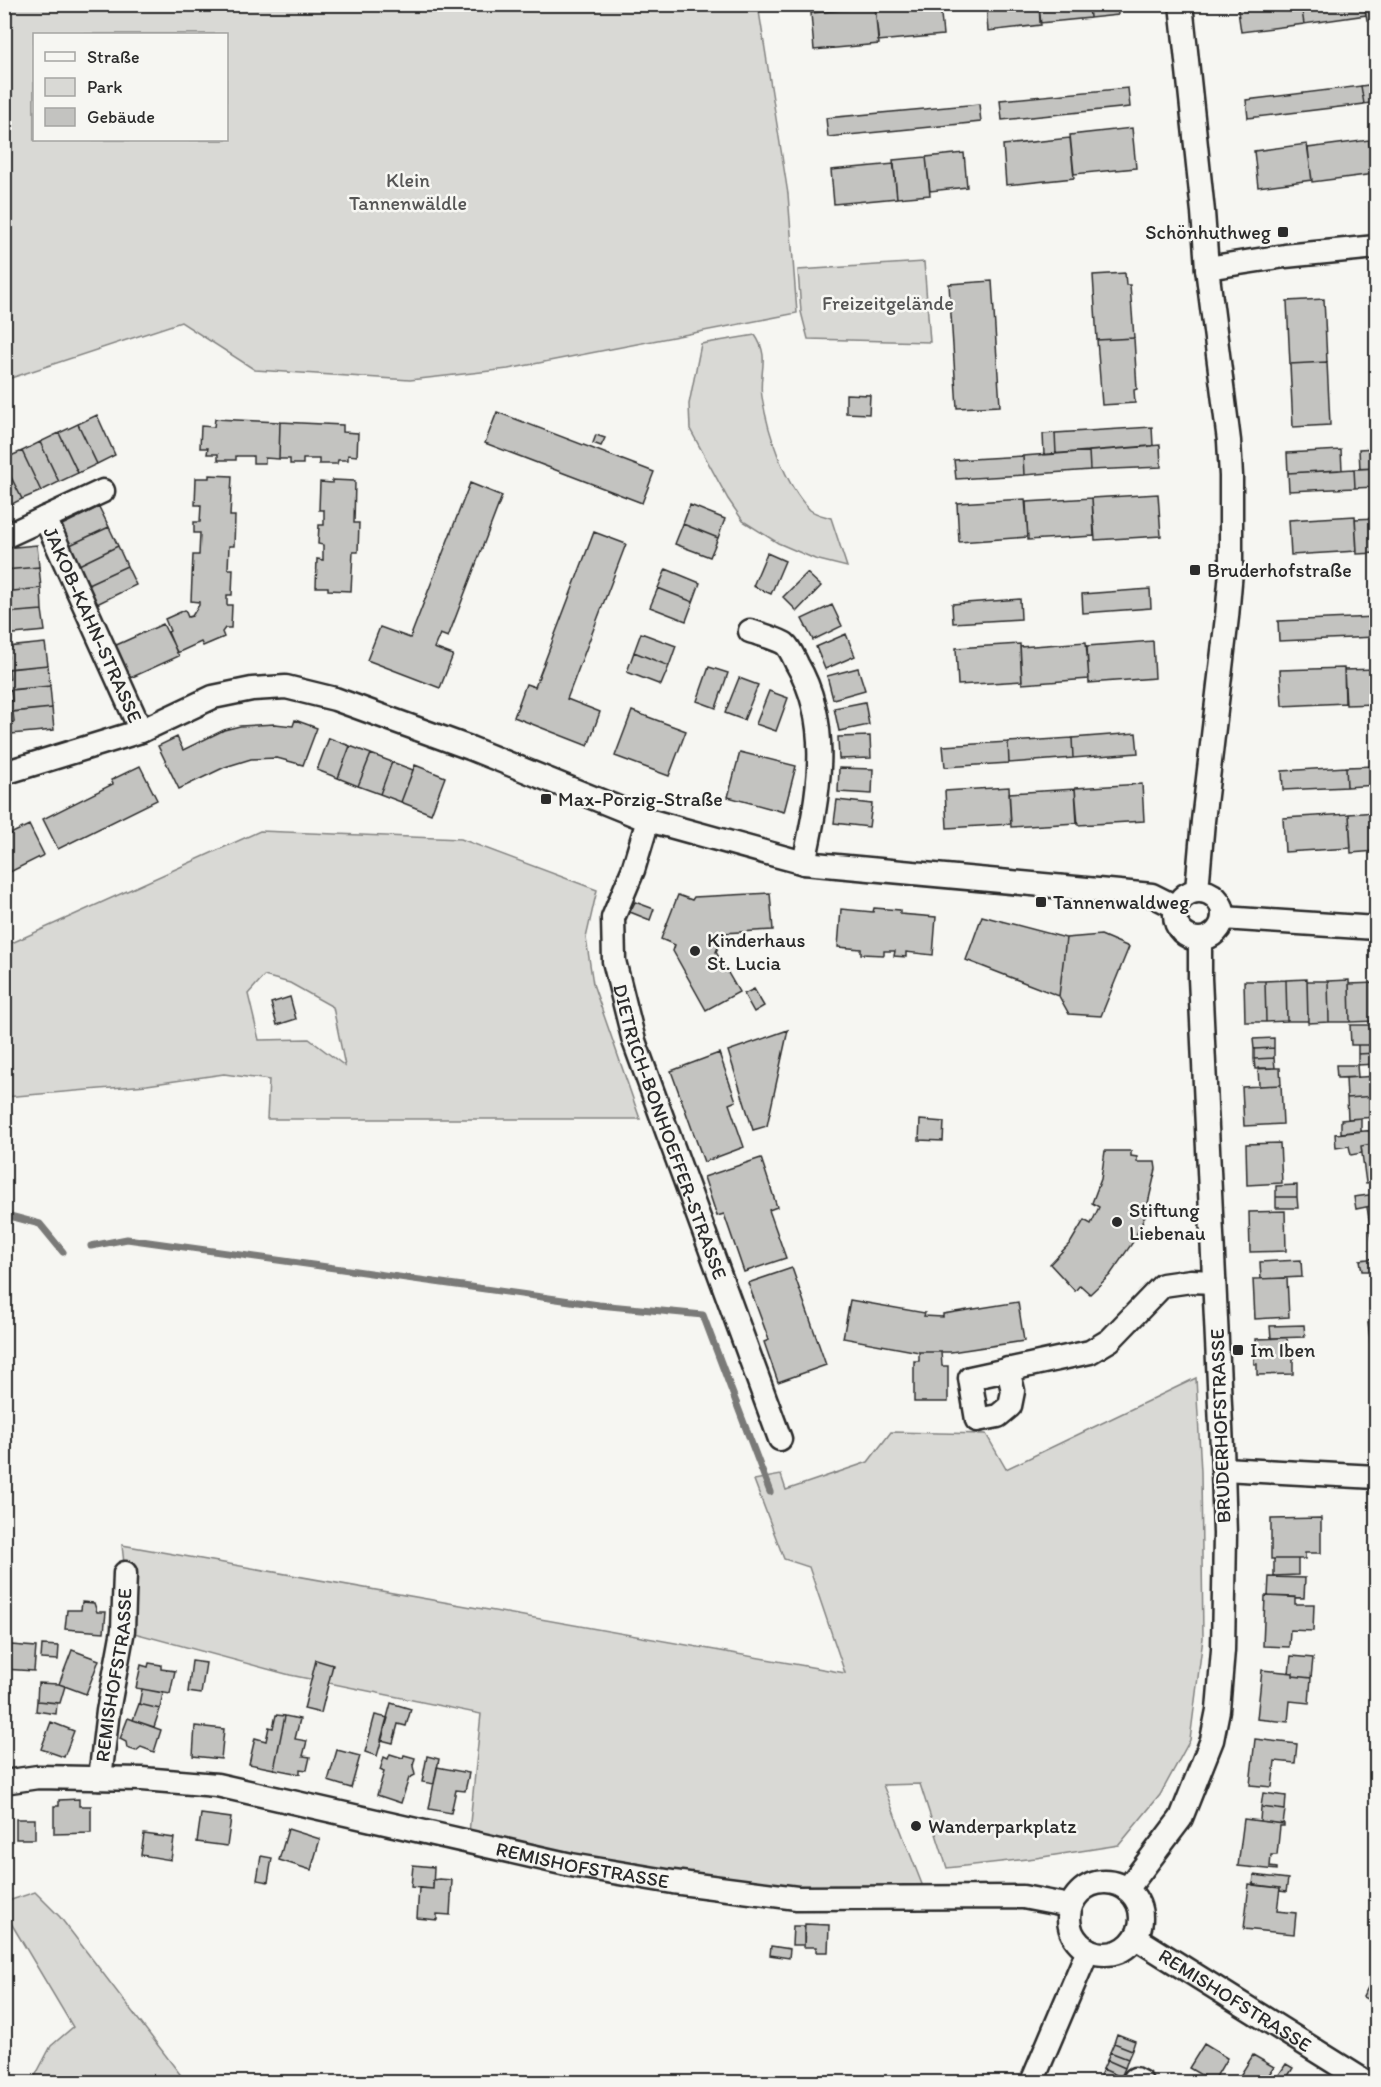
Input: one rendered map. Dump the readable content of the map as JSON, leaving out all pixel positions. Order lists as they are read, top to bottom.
{
  "streets": {
    "street": [
      "JAKOB-KAHN-STRASSE",
      "DIETRICH-BONHOEFFER-STRASSE",
      "BRUDERHOFSTRASSE",
      "REMISHOFSTRASSE"
    ]
  },
  "crossings": [
    ["BRUDERHOFSTRASSE", "REMISHOFSTRASSE"]
  ],
  "parks": ["Klein Tannenwäldle", "Freizeitgelände"],
  "places": {
    "transit": [
      "Schönhuthweg",
      "Bruderhofstraße",
      "Max-Porzig-Straße",
      "Tannenwaldweg",
      "Im Iben"
    ],
    "other": ["Kinderhaus St. Lucia", "Stiftung Liebenau", "Wanderparkplatz"]
  },
  "legend": ["Straße", "Park", "Gebäude"]
}
